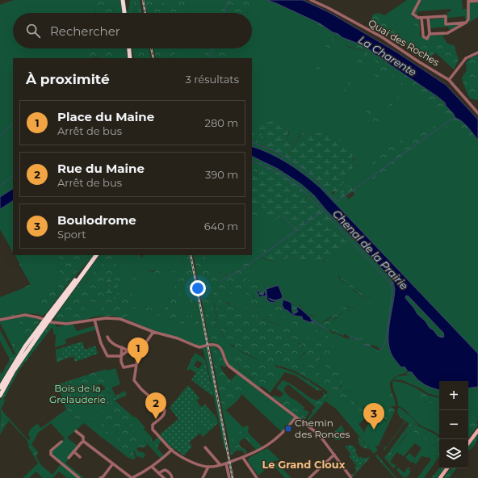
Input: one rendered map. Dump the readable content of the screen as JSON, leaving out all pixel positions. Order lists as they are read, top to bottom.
{
  "streets": {
    "street": ["Quai des Roches"]
  },
  "districts": ["Le Grand Cloux"],
  "water": ["La Charente", "Chenal de la Prairie"],
  "parks": ["Bois de la Grelauderie"],
  "places": {
    "transit": ["Chemin des Ronces"]
  },
  "page": {
    "search": "Rechercher",
    "heading": ["À proximité", "3 résultats"],
    "list": [
      {
        "mark": "1",
        "name": "Place du Maine",
        "note": "Arrêt de bus",
        "value": "280 m"
      },
      {
        "mark": "2",
        "name": "Rue du Maine",
        "note": "Arrêt de bus",
        "value": "390 m"
      },
      {
        "mark": "3",
        "name": "Boulodrome",
        "note": "Sport",
        "value": "640 m"
      }
    ],
    "pins": ["1", "2", "3"],
    "map_buttons": ["+", "−"]
  }
}
